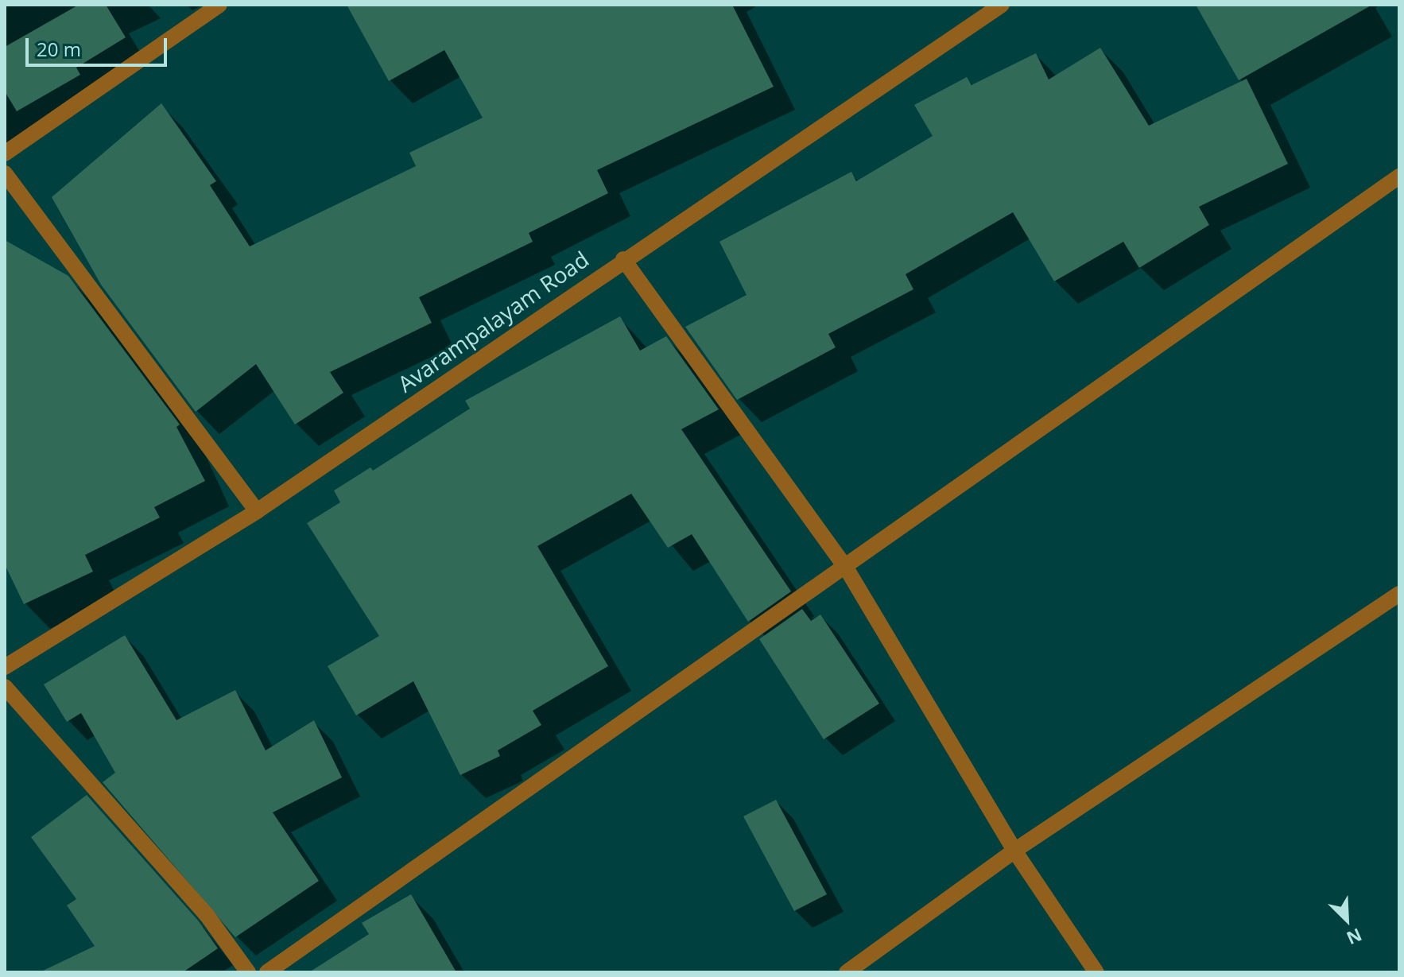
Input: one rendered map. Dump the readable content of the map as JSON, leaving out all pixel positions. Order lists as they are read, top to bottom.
{
  "streets": {
    "street": ["Avarampalayam Road"]
  },
  "scale_bar": "20 m",
  "north": "bottom right"
}
